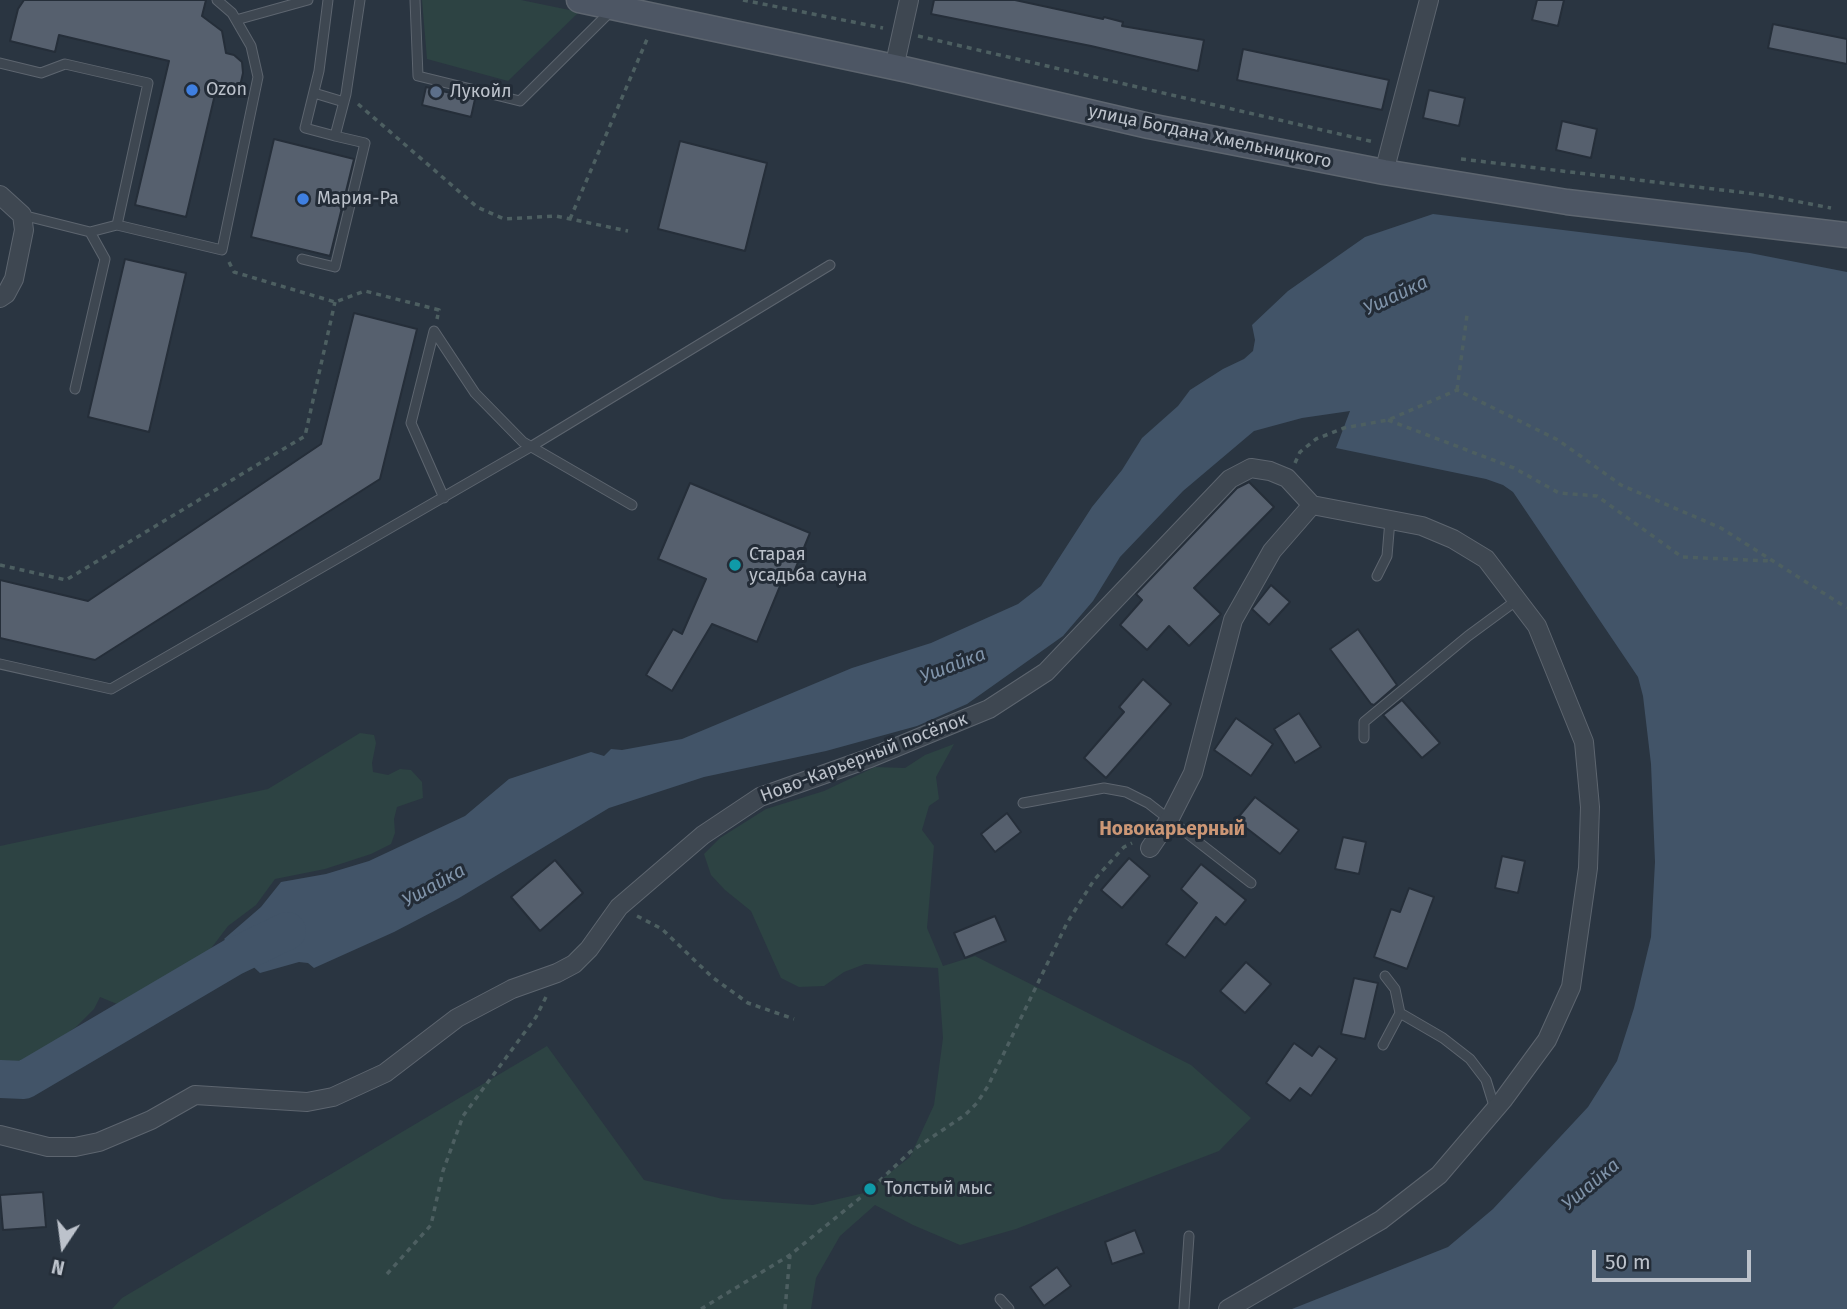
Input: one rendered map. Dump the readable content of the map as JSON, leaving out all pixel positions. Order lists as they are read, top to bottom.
{
  "streets": {
    "street": ["улица Богдана Хмельницкого", "Ново-Карьерный посёлок"]
  },
  "districts": ["Новокарьерный"],
  "water": ["Ушайка"],
  "places": [
    "Ozon",
    "Лукойл",
    "Мария-Ра",
    "Старая усадьба сауна",
    "Толстый мыс"
  ],
  "scale_bar": "50 m",
  "north": "bottom"
}
